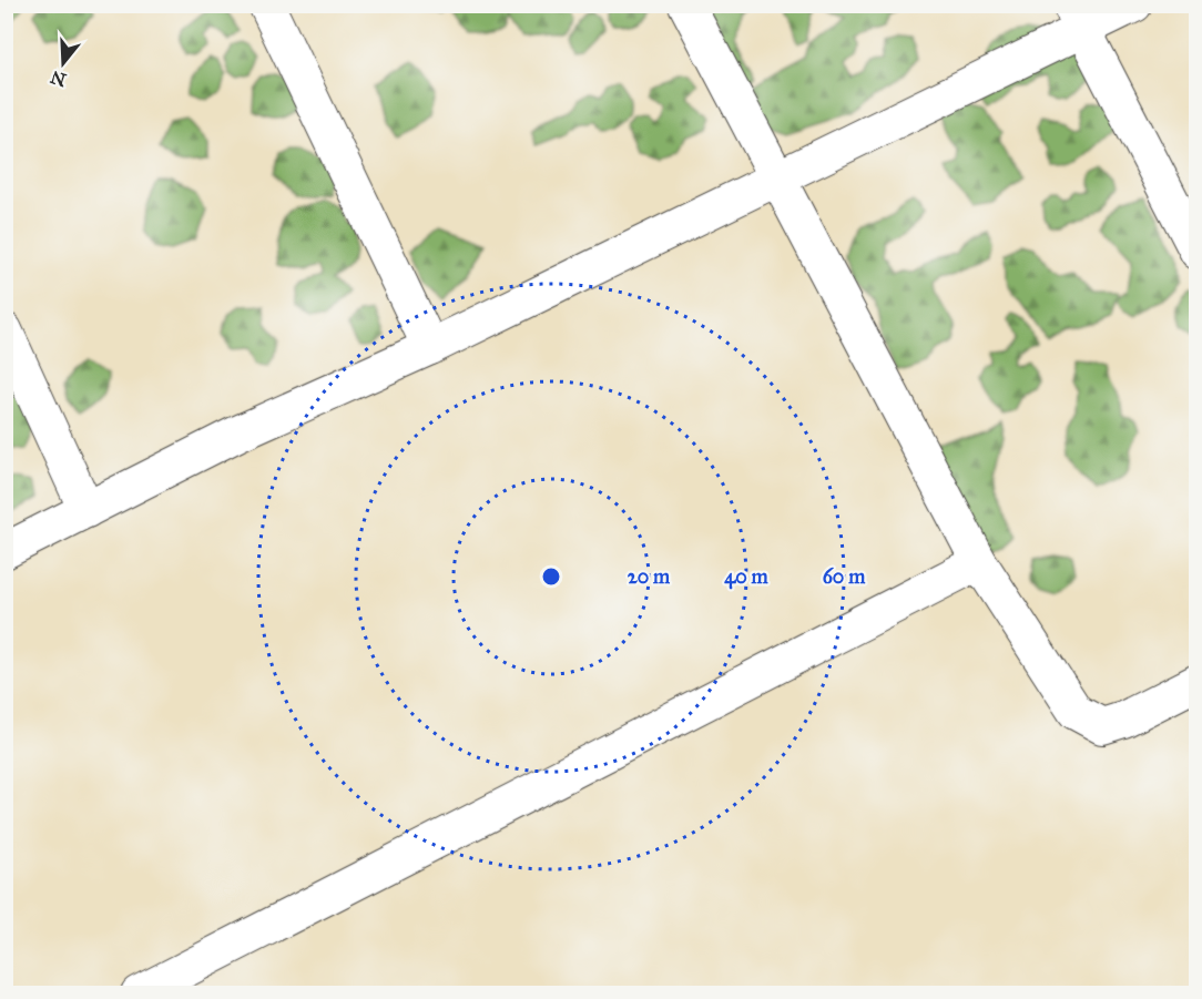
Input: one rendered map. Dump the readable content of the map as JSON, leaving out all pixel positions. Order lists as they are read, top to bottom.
{
  "north": "bottom",
  "rings": ["20 m", "40 m", "60 m"]
}
